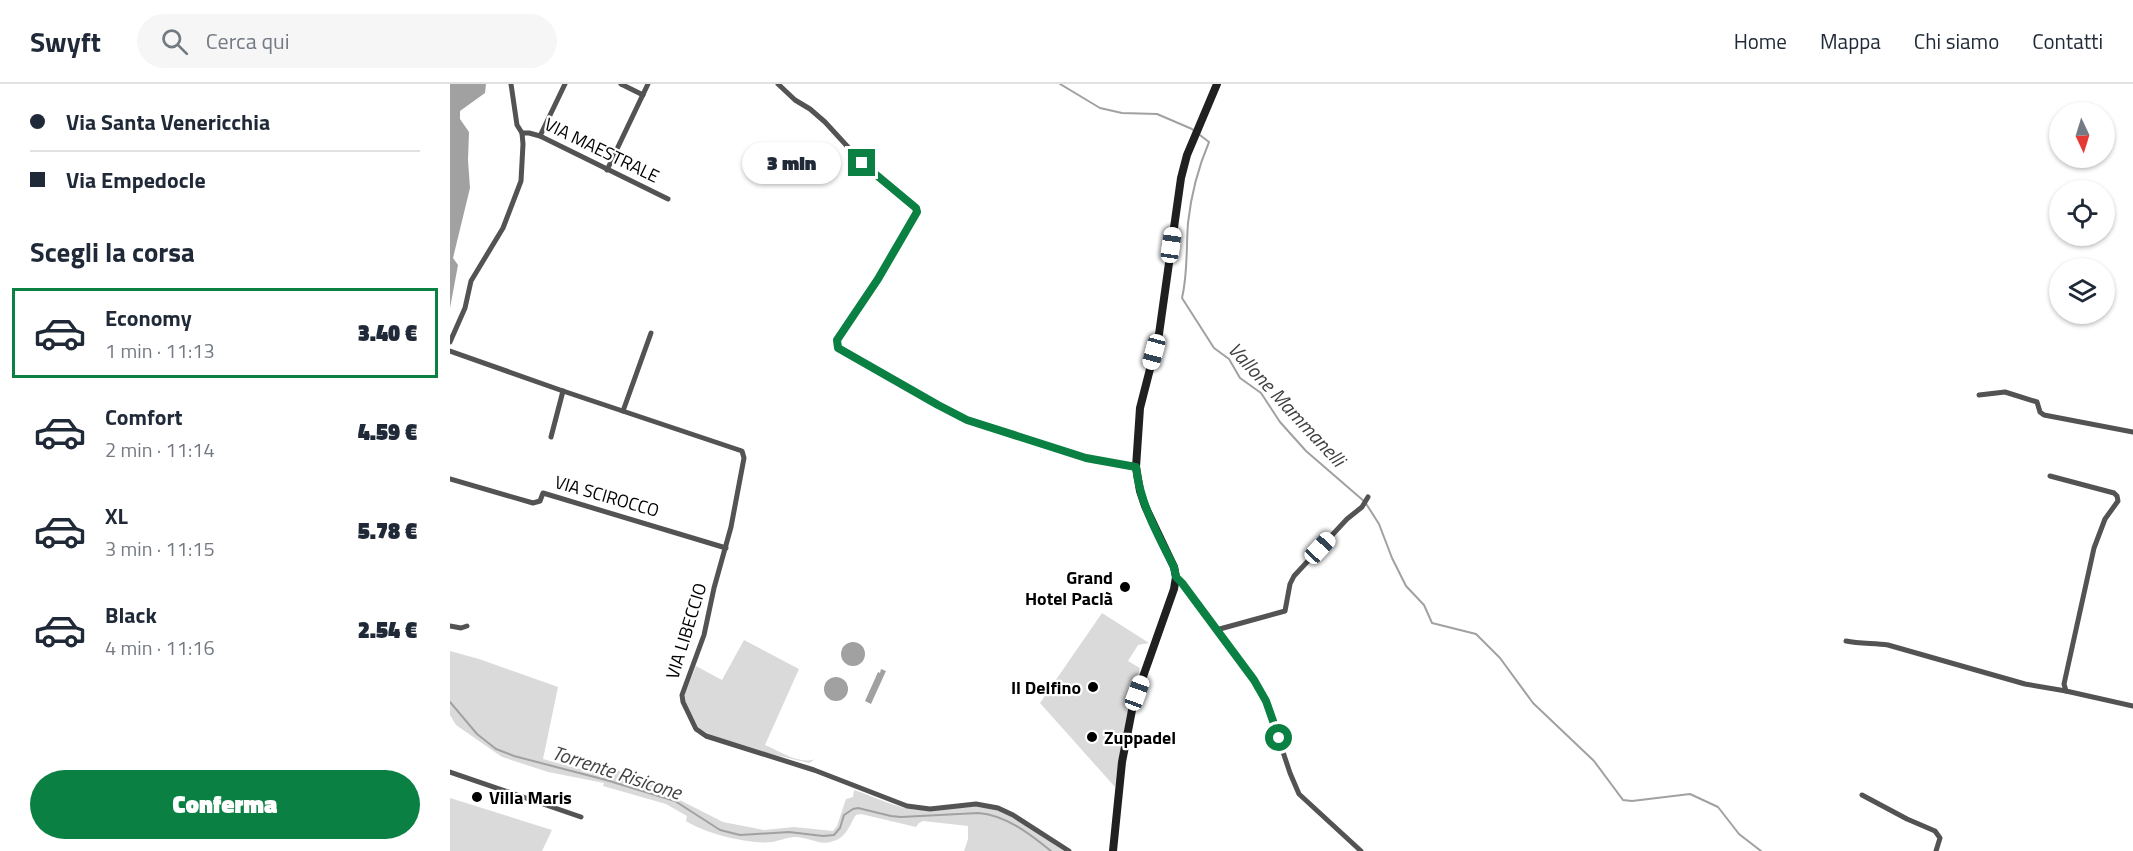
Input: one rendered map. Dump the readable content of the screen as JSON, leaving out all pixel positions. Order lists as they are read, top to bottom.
{
  "streets": {
    "street": ["VIA MAESTRALE", "VIA SCIROCCO", "VIA LIBECCIO"]
  },
  "crossings": [
    ["VIA SCIROCCO", "VIA LIBECCIO"]
  ],
  "water": ["Vallone Mammanelli", "Torrente Risicone"],
  "places": [
    "Grand Hotel Paclà",
    "Il Delfino",
    "Zuppadel",
    "Villa Maris"
  ],
  "north": "bottom",
  "page": {
    "header": "Swyft",
    "search": "Cerca qui",
    "nav": [
      "Home",
      "Mappa",
      "Chi siamo",
      "Contatti"
    ],
    "banner": ["Via Santa Venericchia", "Via Empedocle"],
    "bubble": "3 min",
    "heading": "Scegli la corsa",
    "list": [
      {
        "name": "Economy",
        "note": "1 min · 11:13",
        "value": "3.40 €"
      },
      {
        "name": "Comfort",
        "note": "2 min · 11:14",
        "value": "4.59 €"
      },
      {
        "name": "XL",
        "note": "3 min · 11:15",
        "value": "5.78 €"
      },
      {
        "name": "Black",
        "note": "4 min · 11:16",
        "value": "2.54 €"
      }
    ],
    "buttons": "Conferma"
  }
}
